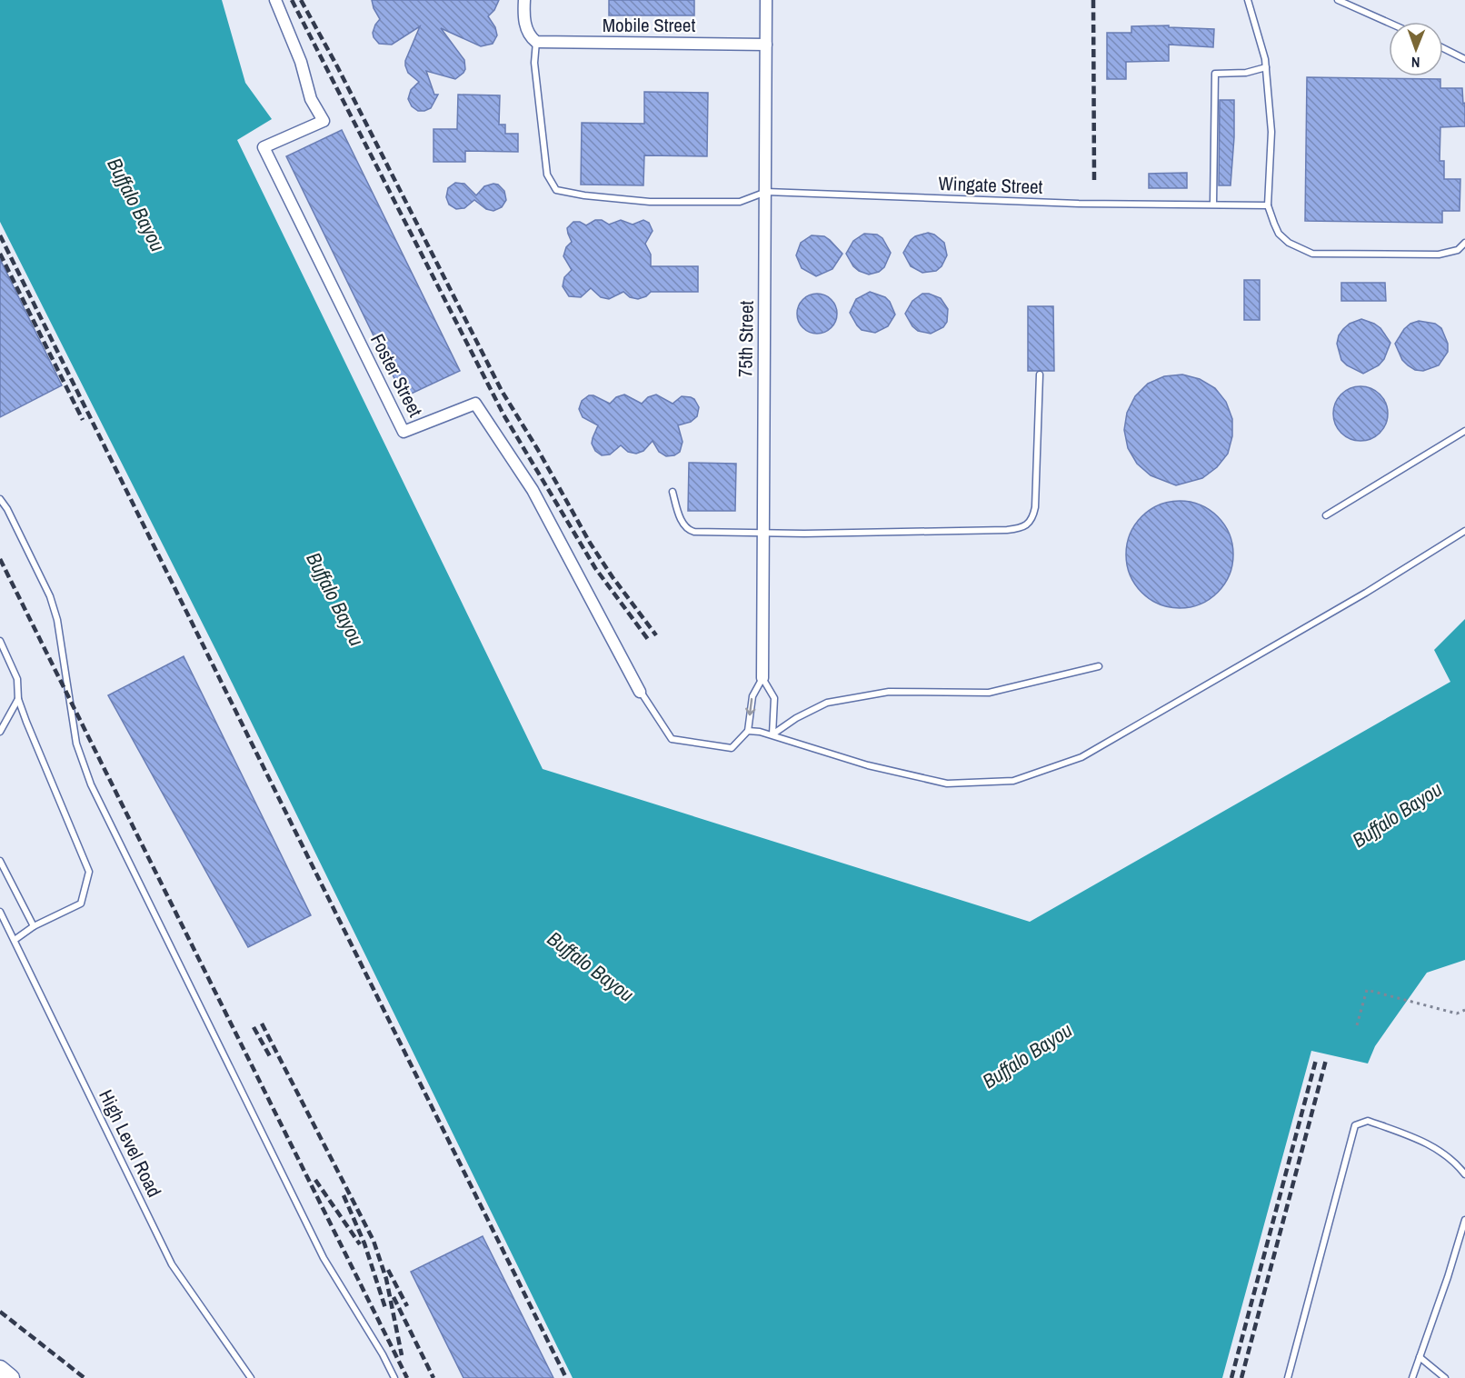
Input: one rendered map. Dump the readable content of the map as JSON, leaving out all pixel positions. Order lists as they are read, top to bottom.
{
  "streets": {
    "street": ["Mobile Street", "75th Street", "Foster Street"],
    "lane": ["Wingate Street", "High Level Road"]
  },
  "crossings": [
    ["Mobile Street", "75th Street"],
    ["Wingate Street", "75th Street"]
  ],
  "water": ["Buffalo Bayou"],
  "north": "bottom"
}
